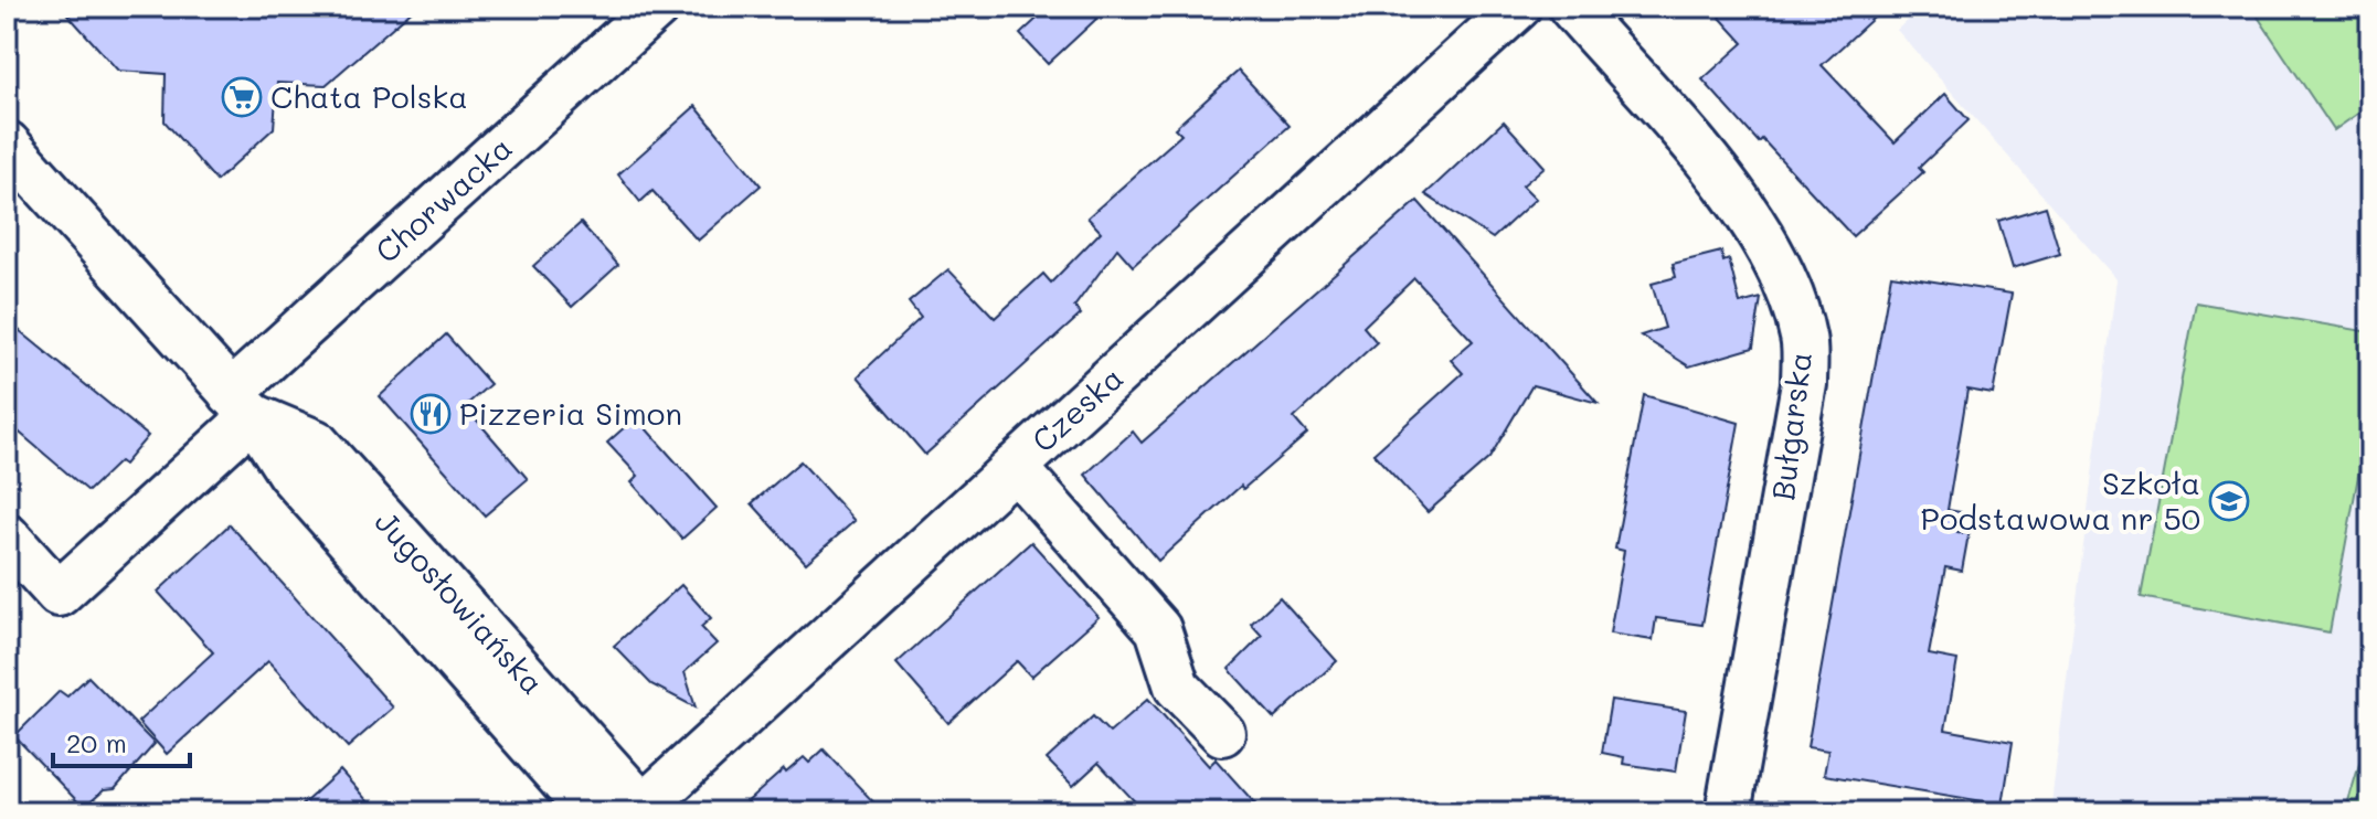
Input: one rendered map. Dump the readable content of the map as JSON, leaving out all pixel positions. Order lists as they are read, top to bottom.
{
  "streets": {
    "street": [
      "Chorwacka",
      "Czeska",
      "Bułgarska",
      "Jugosłowiańska"
    ]
  },
  "crossings": [
    ["Chorwacka", "Jugosłowiańska"],
    ["Czeska", "Jugosłowiańska"]
  ],
  "places": {
    "supermarket": ["Chata Polska"],
    "restaurant": ["Pizzeria Simon"],
    "school or university": ["Szkoła Podstawowa nr 50"]
  },
  "scale_bar": "20 m"
}
